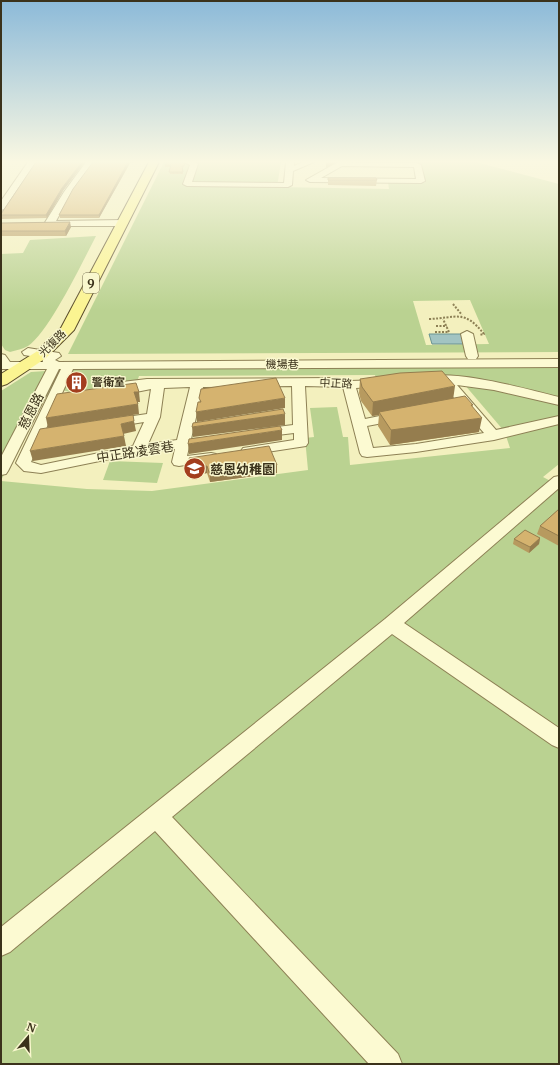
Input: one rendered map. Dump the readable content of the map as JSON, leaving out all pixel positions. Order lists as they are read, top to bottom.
{
  "streets": {
    "main road": ["9", "光復路"],
    "street": [
      "機場巷",
      "中正路",
      "慈恩路",
      "中正路凌雲巷"
    ]
  },
  "crossings": [
    ["光復路", "機場巷"],
    ["機場巷", "慈恩路"]
  ],
  "places": {
    "building": ["警衛室"],
    "school or university": ["慈恩幼稚園"]
  },
  "north": "top"
}
